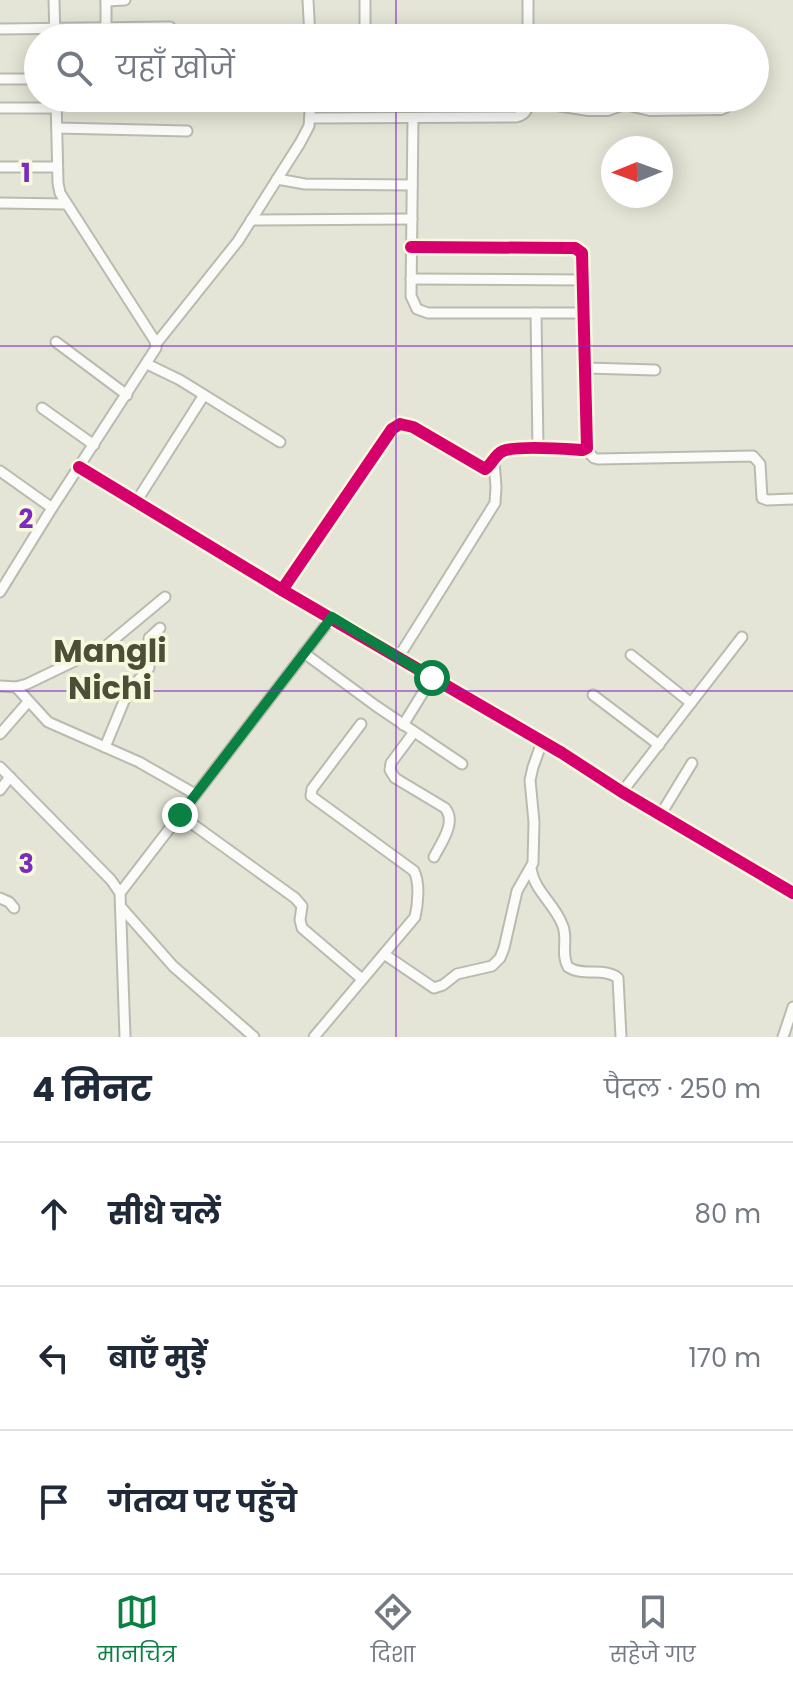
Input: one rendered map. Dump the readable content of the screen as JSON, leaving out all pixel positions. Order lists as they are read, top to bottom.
{
  "districts": ["Mangli Nichi"],
  "north": "left",
  "page": {
    "search": "यहाँ खोजें",
    "heading": ["4 मिनट", "पैदल · 250 m"],
    "list": [
      ["सीधे चलें", "80 m"],
      ["बाएँ मुड़ें", "170 m"],
      "गंतव्य पर पहुँचे"
    ],
    "nav": ["मानचित्र", "दिशा", "सहेजे गए"]
  },
  "grid": {
    "rows": ["1", "2", "3"]
  }
}
